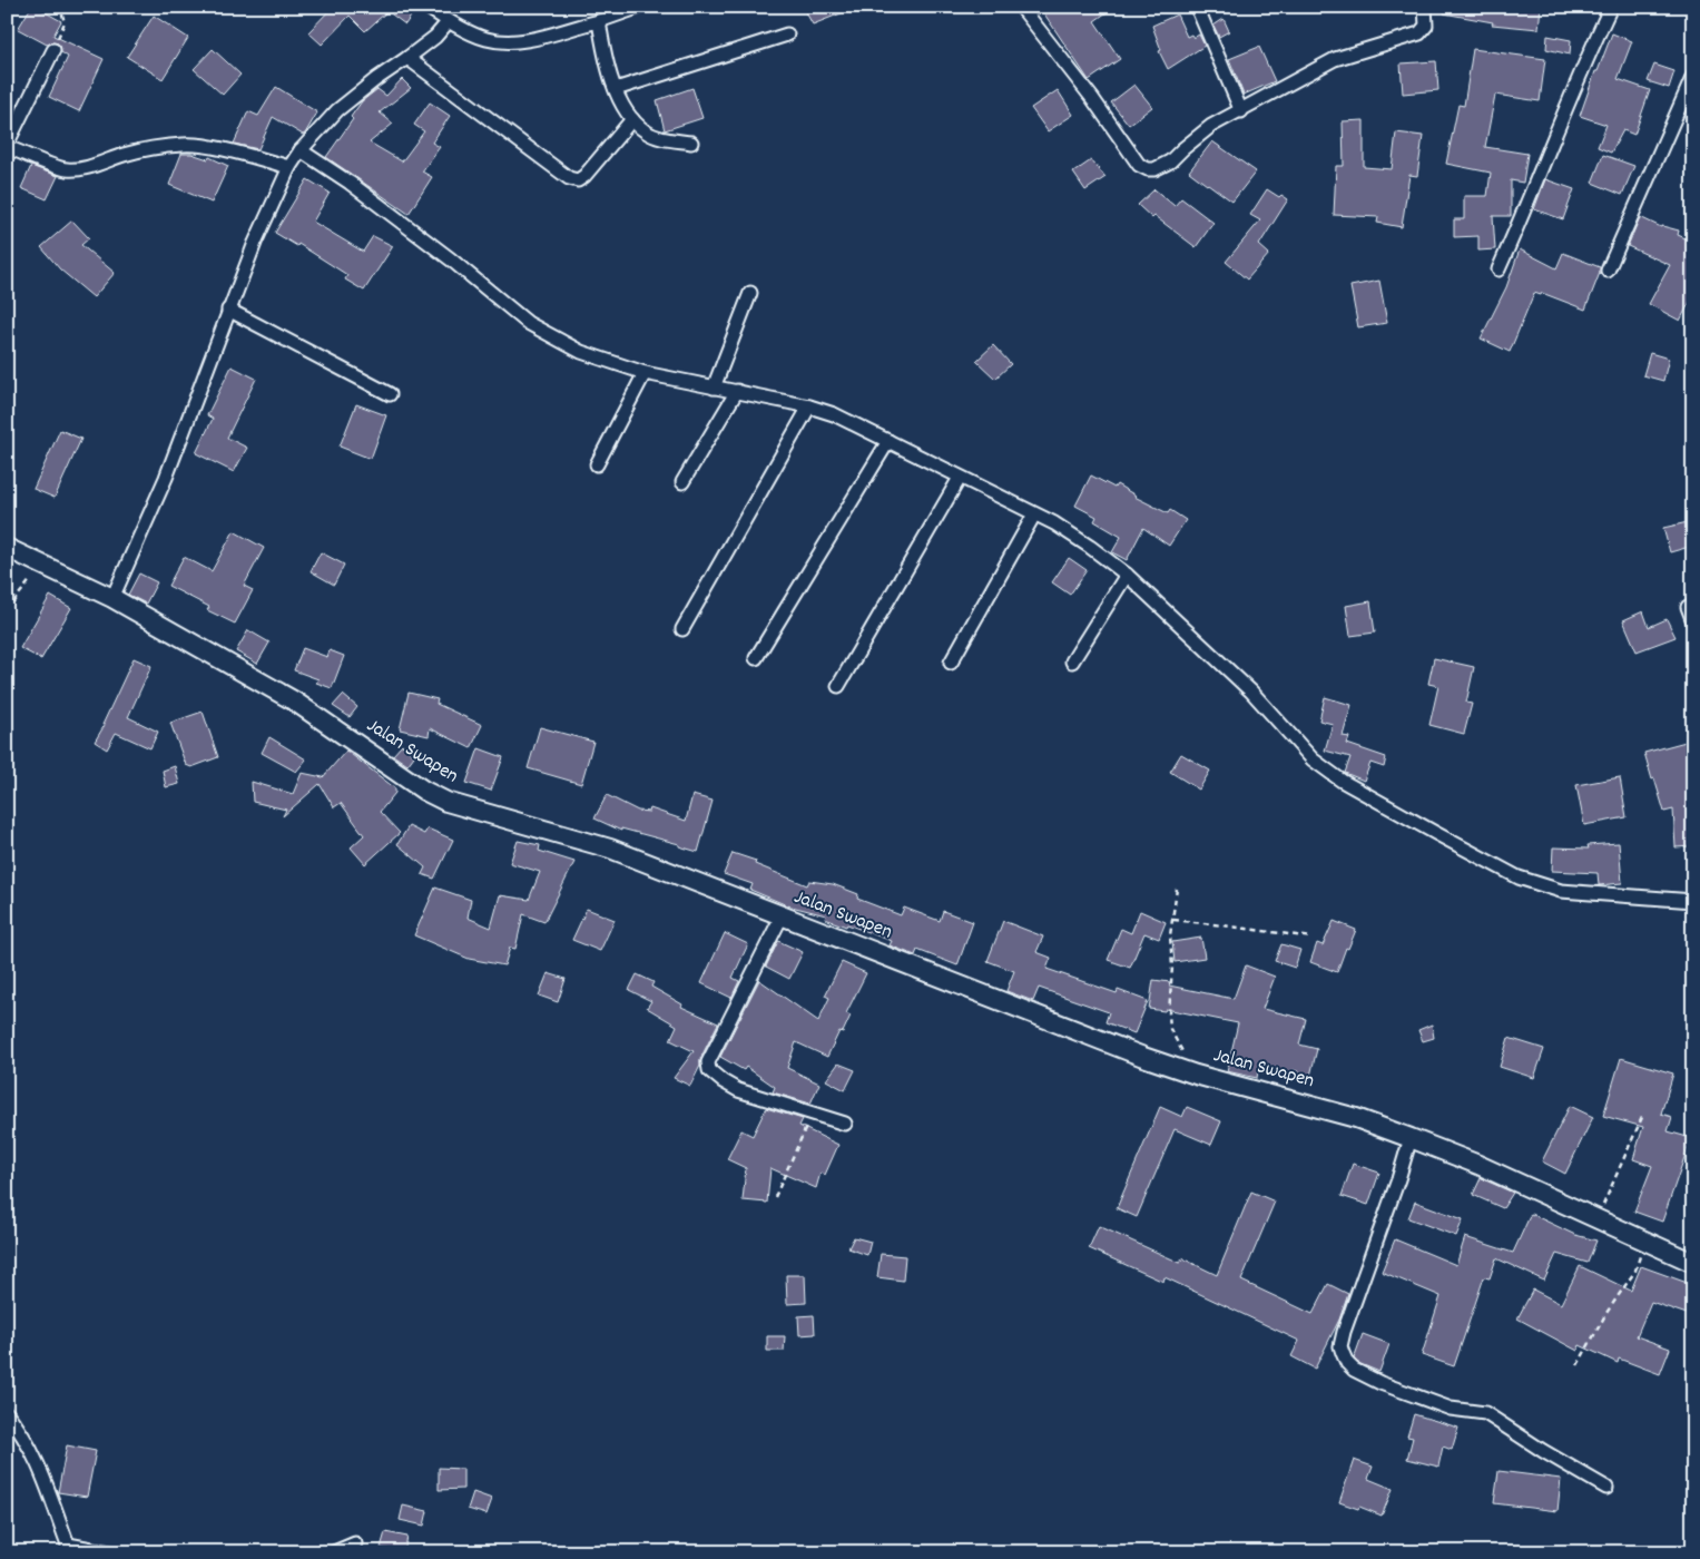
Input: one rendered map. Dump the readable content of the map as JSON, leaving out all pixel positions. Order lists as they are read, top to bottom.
{
  "streets": {
    "main road": ["Jalan Swapen"]
  }
}
